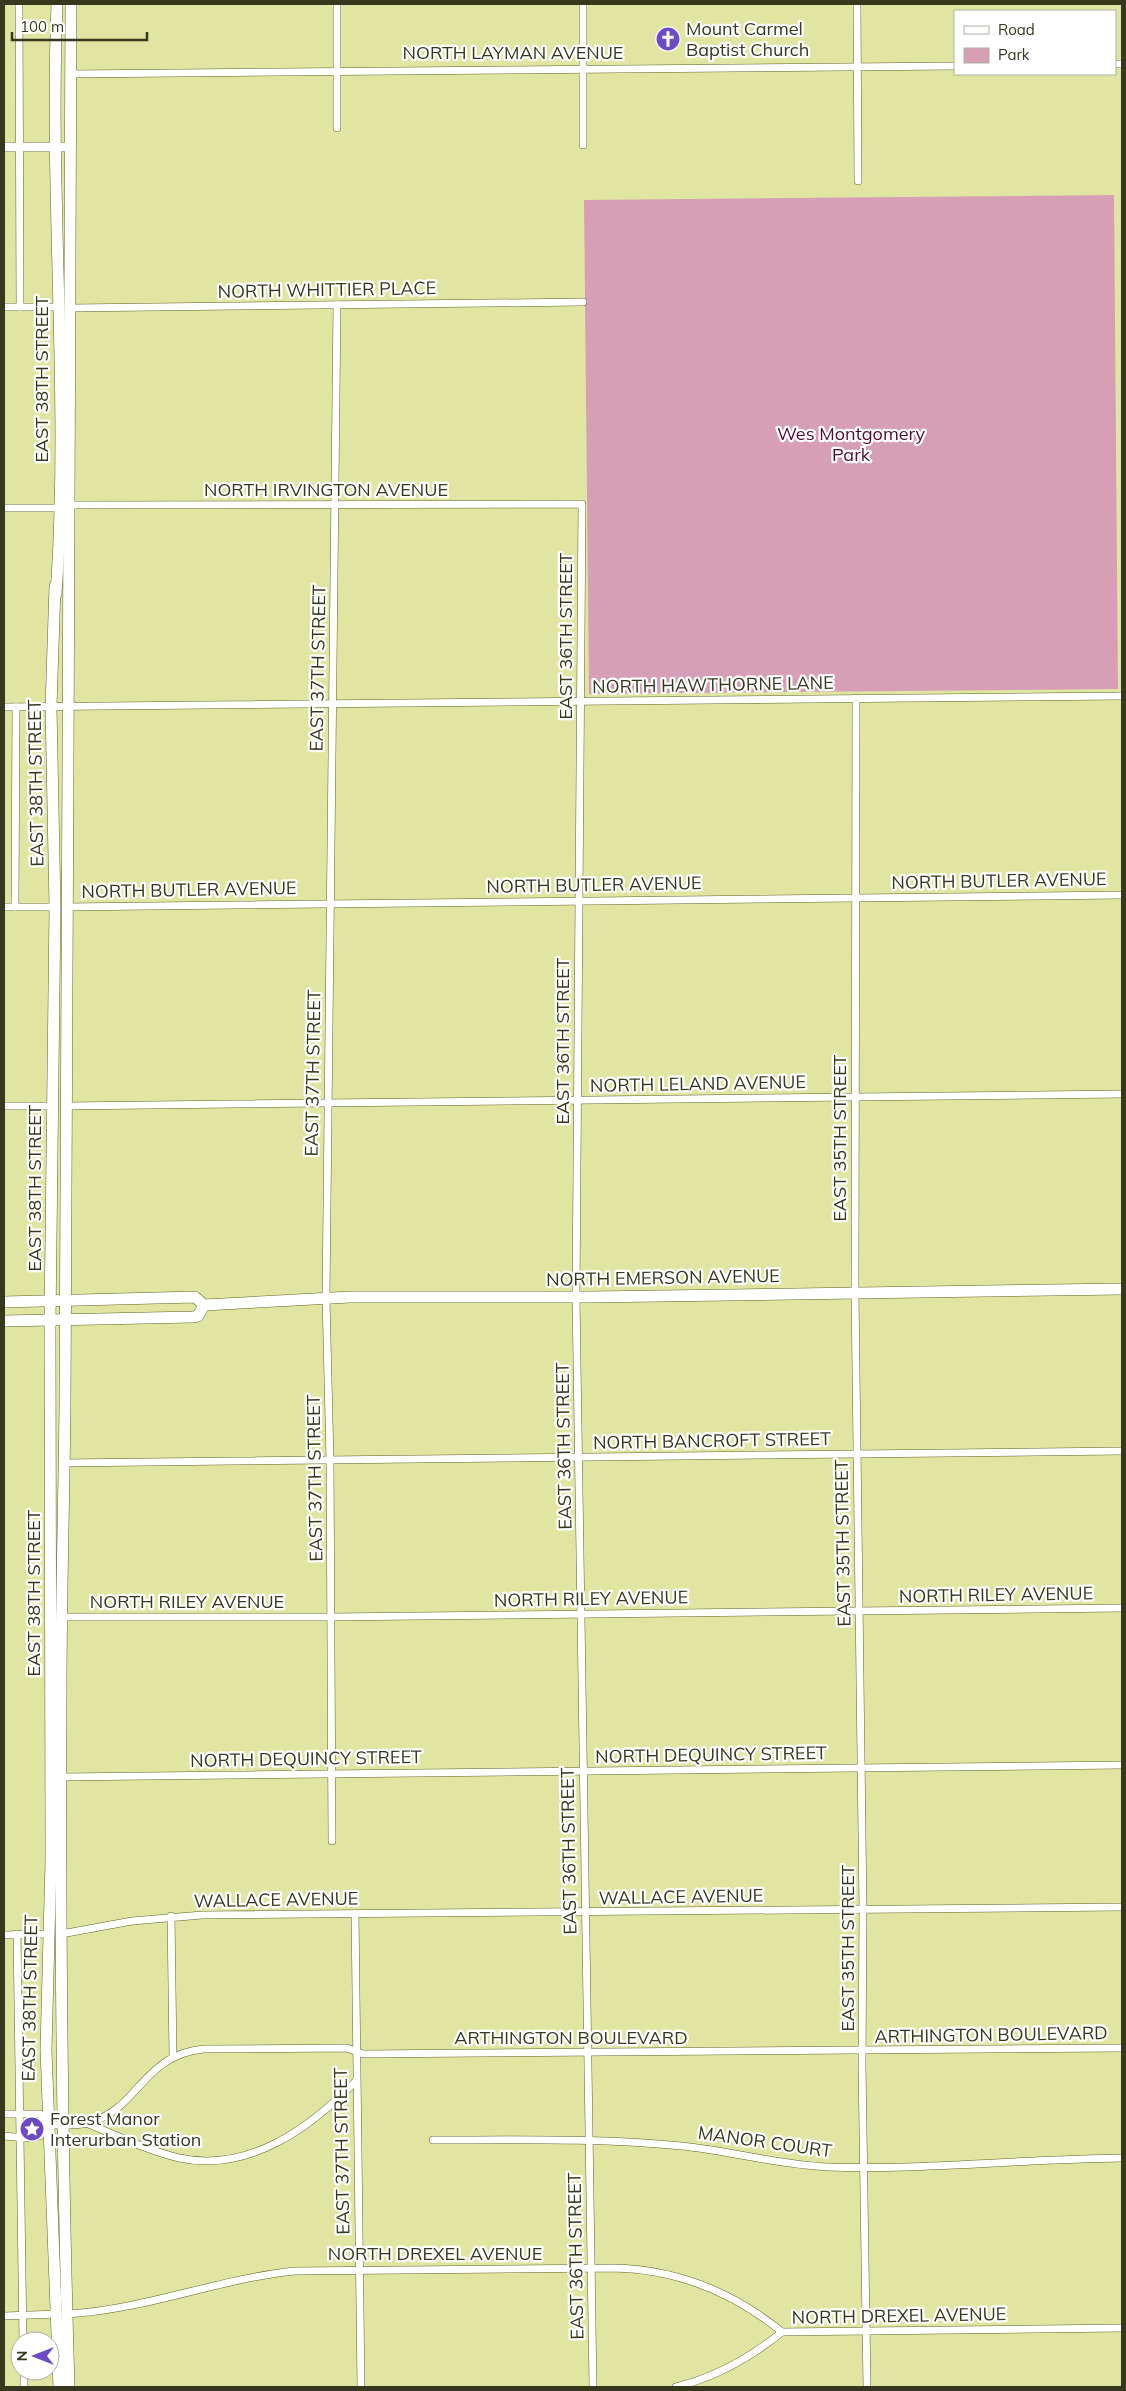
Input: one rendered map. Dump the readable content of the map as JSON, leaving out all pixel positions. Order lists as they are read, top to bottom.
{
  "streets": {
    "main road": ["EAST 38TH STREET", "NORTH EMERSON AVENUE"],
    "street": [
      "NORTH LAYMAN AVENUE",
      "NORTH WHITTIER PLACE",
      "NORTH IRVINGTON AVENUE",
      "EAST 36TH STREET",
      "EAST 37TH STREET",
      "NORTH HAWTHORNE LANE",
      "NORTH BUTLER AVENUE",
      "NORTH LELAND AVENUE",
      "EAST 35TH STREET",
      "NORTH BANCROFT STREET",
      "NORTH RILEY AVENUE",
      "NORTH DEQUINCY STREET",
      "WALLACE AVENUE",
      "ARTHINGTON BOULEVARD",
      "MANOR COURT",
      "NORTH DREXEL AVENUE"
    ]
  },
  "crossings": [
    ["NORTH LAYMAN AVENUE", "EAST 38TH STREET"],
    ["NORTH WHITTIER PLACE", "EAST 38TH STREET"],
    ["NORTH WHITTIER PLACE", "EAST 37TH STREET"],
    ["EAST 38TH STREET", "NORTH IRVINGTON AVENUE"],
    ["EAST 38TH STREET", "NORTH HAWTHORNE LANE"],
    ["EAST 38TH STREET", "NORTH BUTLER AVENUE"],
    ["EAST 38TH STREET", "NORTH LELAND AVENUE"],
    ["EAST 38TH STREET", "NORTH EMERSON AVENUE"],
    ["EAST 38TH STREET", "NORTH BANCROFT STREET"],
    ["EAST 38TH STREET", "NORTH RILEY AVENUE"],
    ["EAST 38TH STREET", "NORTH DEQUINCY STREET"],
    ["EAST 38TH STREET", "WALLACE AVENUE"],
    ["EAST 38TH STREET", "ARTHINGTON BOULEVARD"],
    ["EAST 38TH STREET", "NORTH DREXEL AVENUE"],
    ["NORTH IRVINGTON AVENUE", "EAST 36TH STREET"],
    ["NORTH IRVINGTON AVENUE", "EAST 37TH STREET"],
    ["EAST 36TH STREET", "NORTH HAWTHORNE LANE"],
    ["EAST 36TH STREET", "NORTH BUTLER AVENUE"],
    ["EAST 36TH STREET", "NORTH LELAND AVENUE"],
    ["EAST 36TH STREET", "NORTH EMERSON AVENUE"],
    ["EAST 36TH STREET", "NORTH BANCROFT STREET"],
    ["EAST 36TH STREET", "NORTH RILEY AVENUE"],
    ["EAST 36TH STREET", "NORTH DEQUINCY STREET"],
    ["EAST 36TH STREET", "WALLACE AVENUE"],
    ["EAST 36TH STREET", "ARTHINGTON BOULEVARD"],
    ["EAST 36TH STREET", "MANOR COURT"],
    ["EAST 36TH STREET", "NORTH DREXEL AVENUE"],
    ["EAST 37TH STREET", "NORTH HAWTHORNE LANE"],
    ["EAST 37TH STREET", "NORTH BUTLER AVENUE"],
    ["EAST 37TH STREET", "NORTH LELAND AVENUE"],
    ["EAST 37TH STREET", "NORTH EMERSON AVENUE"],
    ["EAST 37TH STREET", "NORTH BANCROFT STREET"],
    ["EAST 37TH STREET", "NORTH RILEY AVENUE"],
    ["EAST 37TH STREET", "NORTH DEQUINCY STREET"],
    ["EAST 37TH STREET", "WALLACE AVENUE"],
    ["EAST 37TH STREET", "ARTHINGTON BOULEVARD"],
    ["EAST 37TH STREET", "NORTH DREXEL AVENUE"],
    ["NORTH HAWTHORNE LANE", "EAST 35TH STREET"],
    ["NORTH BUTLER AVENUE", "EAST 35TH STREET"],
    ["NORTH LELAND AVENUE", "EAST 35TH STREET"],
    ["EAST 35TH STREET", "NORTH EMERSON AVENUE"],
    ["EAST 35TH STREET", "NORTH BANCROFT STREET"],
    ["EAST 35TH STREET", "NORTH RILEY AVENUE"],
    ["EAST 35TH STREET", "NORTH DEQUINCY STREET"],
    ["EAST 35TH STREET", "WALLACE AVENUE"],
    ["EAST 35TH STREET", "ARTHINGTON BOULEVARD"],
    ["EAST 35TH STREET", "MANOR COURT"],
    ["EAST 35TH STREET", "NORTH DREXEL AVENUE"]
  ],
  "parks": ["Wes Montgomery Park"],
  "places": {
    "church": ["Mount Carmel Baptist Church"],
    "place": ["Forest Manor Interurban Station"]
  },
  "legend": ["Road", "Park"],
  "scale_bar": "100 m",
  "north": "left"
}
